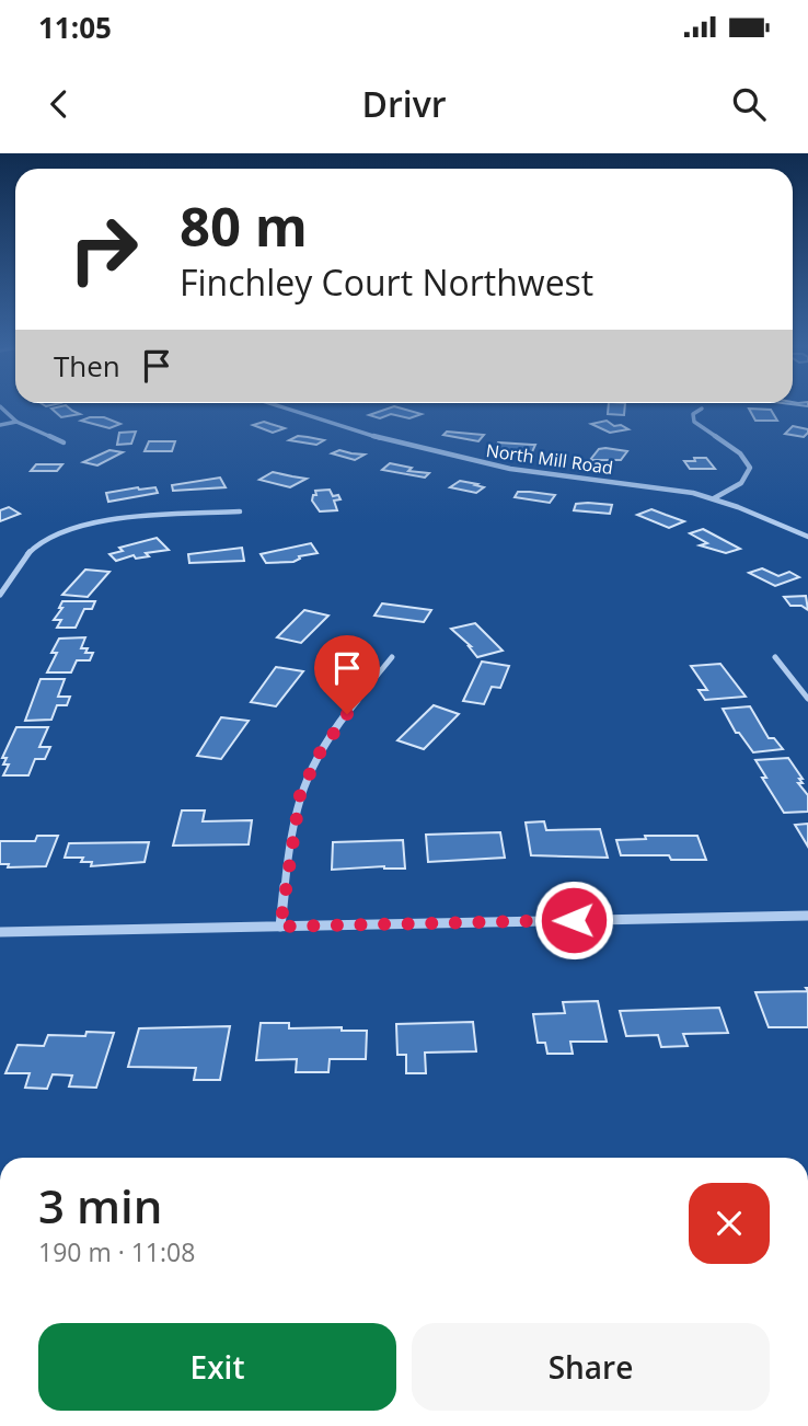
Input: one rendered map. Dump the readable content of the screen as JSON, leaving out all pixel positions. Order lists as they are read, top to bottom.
{
  "streets": {
    "street": ["North Mill Road"]
  },
  "page": {
    "status": "11:05",
    "header": "Drivr",
    "turn": ["80 m", "Finchley Court Northwest"],
    "then": "Then",
    "heading": ["3 min", "190 m · 11:08"],
    "buttons": ["Exit", "Share"]
  }
}
